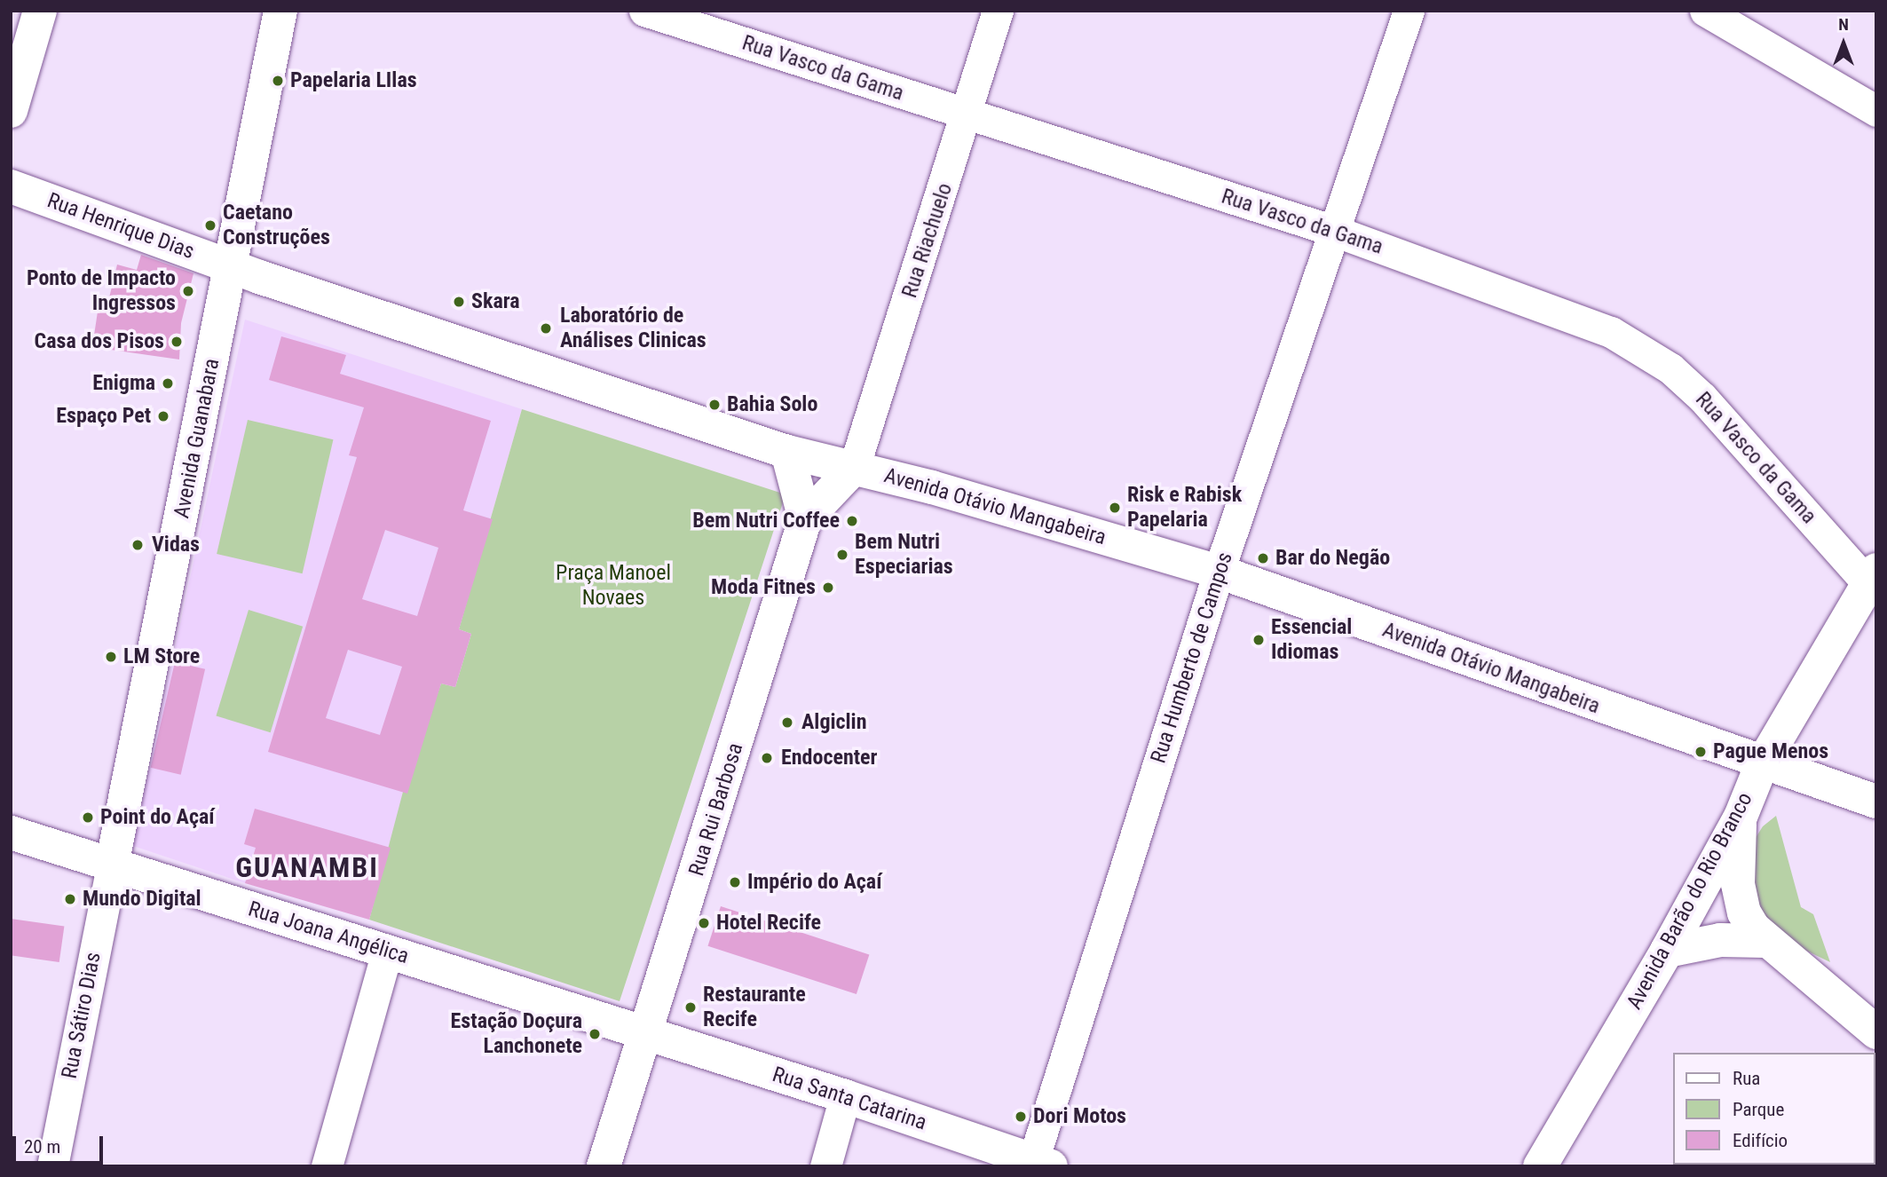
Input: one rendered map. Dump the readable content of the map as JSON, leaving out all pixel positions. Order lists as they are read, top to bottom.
{
  "streets": {
    "main road": [
      "Rua Henrique Dias",
      "Avenida Guanabara",
      "Avenida Otávio Mangabeira",
      "Rua Rui Barbosa",
      "Avenida Barão do Rio Branco",
      "Rua Joana Angélica",
      "Rua Santa Catarina"
    ],
    "street": [
      "Rua Vasco da Gama",
      "Rua Riachuelo",
      "Rua Humberto de Campos",
      "Rua Sátiro Dias"
    ]
  },
  "crossings": [
    ["Rua Vasco da Gama", "Rua Riachuelo"],
    ["Rua Vasco da Gama", "Rua Humberto de Campos"],
    ["Rua Vasco da Gama", "Avenida Barão do Rio Branco"],
    ["Rua Henrique Dias", "Avenida Guanabara"],
    ["Rua Riachuelo", "Avenida Otávio Mangabeira"],
    ["Rua Riachuelo", "Rua Rui Barbosa"],
    ["Avenida Guanabara", "Rua Joana Angélica"],
    ["Avenida Guanabara", "Rua Sátiro Dias"],
    ["Avenida Otávio Mangabeira", "Rua Humberto de Campos"],
    ["Avenida Otávio Mangabeira", "Rua Rui Barbosa"],
    ["Avenida Otávio Mangabeira", "Avenida Barão do Rio Branco"],
    ["Rua Humberto de Campos", "Rua Santa Catarina"],
    ["Rua Rui Barbosa", "Rua Joana Angélica"],
    ["Rua Rui Barbosa", "Rua Santa Catarina"],
    ["Rua Joana Angélica", "Rua Sátiro Dias"],
    ["Rua Joana Angélica", "Rua Santa Catarina"]
  ],
  "districts": ["GUANAMBI"],
  "parks": ["Praça Manoel Novaes"],
  "places": [
    "Papelaria LIlas",
    "Caetano Construções",
    "Ponto de Impacto Ingressos",
    "Skara",
    "Laboratório de Análises Clinicas",
    "Casa dos Pisos",
    "Enigma",
    "Bahia Solo",
    "Espaço Pet",
    "Risk e Rabisk Papelaria",
    "Bem Nutri Coffee",
    "Vidas",
    "Bem Nutri Especiarias",
    "Bar do Negão",
    "Moda Fitnes",
    "Essencial Idiomas",
    "LM Store",
    "Algiclin",
    "Pague Menos",
    "Endocenter",
    "Point do Açaí",
    "Império do Açaí",
    "Mundo Digital",
    "Hotel Recife",
    "Restaurante Recife",
    "Estação Doçura Lanchonete",
    "Dori Motos"
  ],
  "legend": ["Rua", "Parque", "Edifício"],
  "scale_bar": "20 m",
  "north": "top"
}
